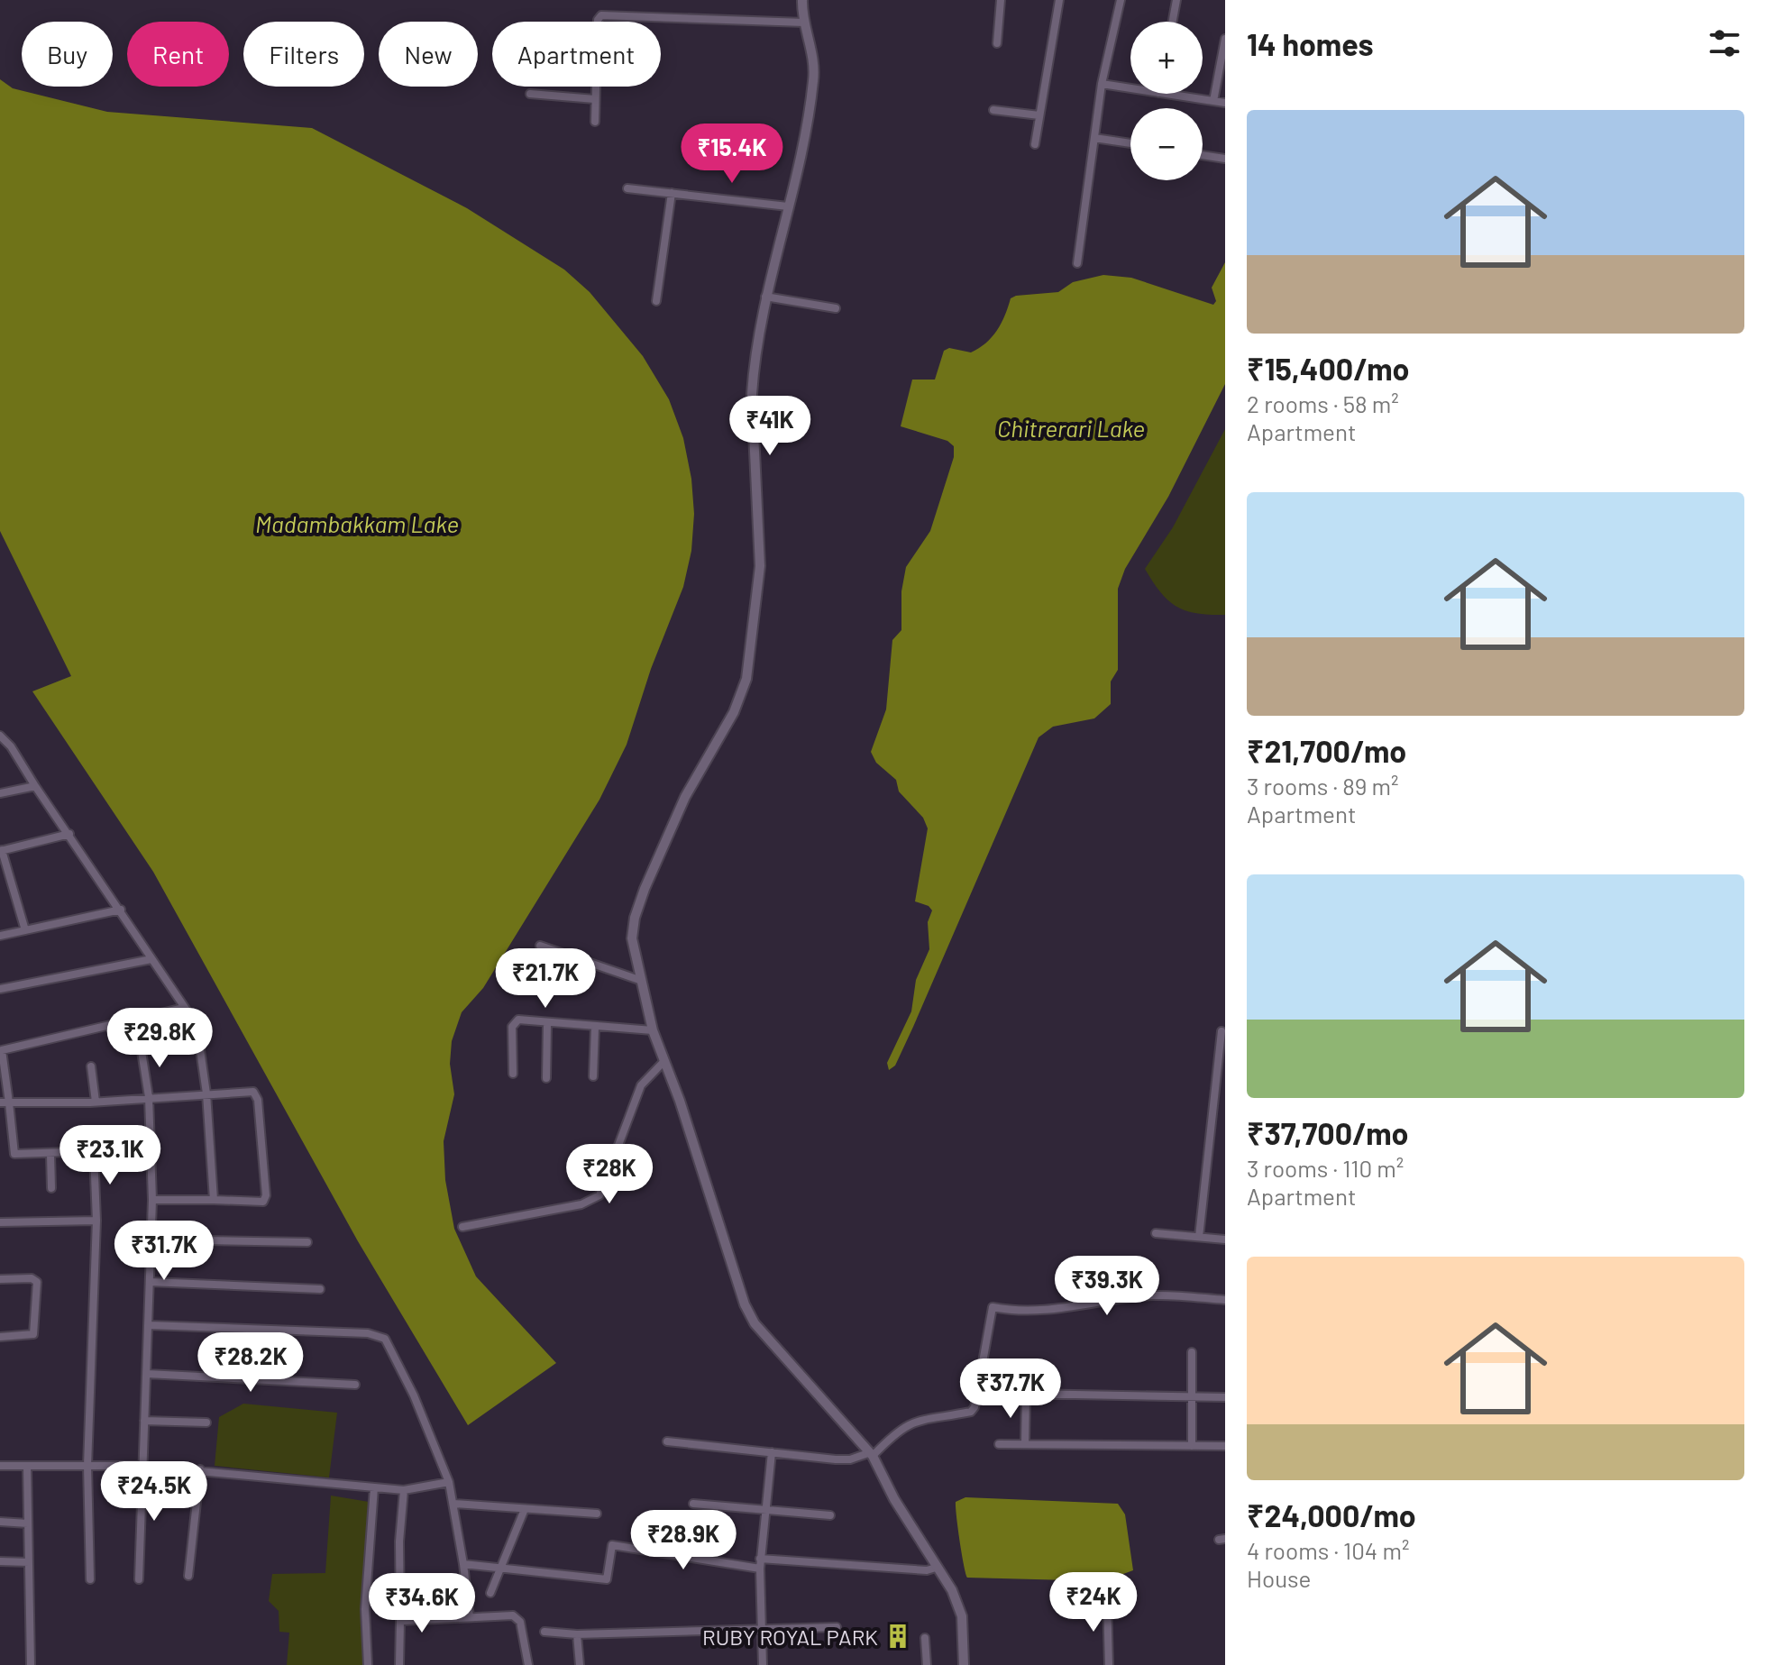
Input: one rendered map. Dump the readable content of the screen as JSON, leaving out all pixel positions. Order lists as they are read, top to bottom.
{
  "water": ["Chitrerari Lake", "Madambakkam Lake"],
  "places": {
    "building": ["RUBY ROYAL PARK"]
  },
  "page": {
    "heading": "14 homes",
    "map_buttons": ["+", "−"],
    "chip": [
      "Buy",
      "Rent",
      "Filters",
      "New",
      "Apartment"
    ],
    "list": [
      {
        "name": "₹15,400/mo",
        "note": "2 rooms · 58 m² · Apartment"
      },
      {
        "name": "₹21,700/mo",
        "note": "3 rooms · 89 m² · Apartment"
      },
      {
        "name": "₹37,700/mo",
        "note": "3 rooms · 110 m² · Apartment"
      },
      {
        "name": "₹24,000/mo",
        "note": "4 rooms · 104 m² · House"
      }
    ],
    "price": [
      "₹15.4K",
      "₹41K",
      "₹21.7K",
      "₹29.8K",
      "₹23.1K",
      "₹28K",
      "₹31.7K",
      "₹39.3K",
      "₹28.2K",
      "₹37.7K",
      "₹24.5K",
      "₹28.9K",
      "₹24K",
      "₹34.6K"
    ]
  }
}
